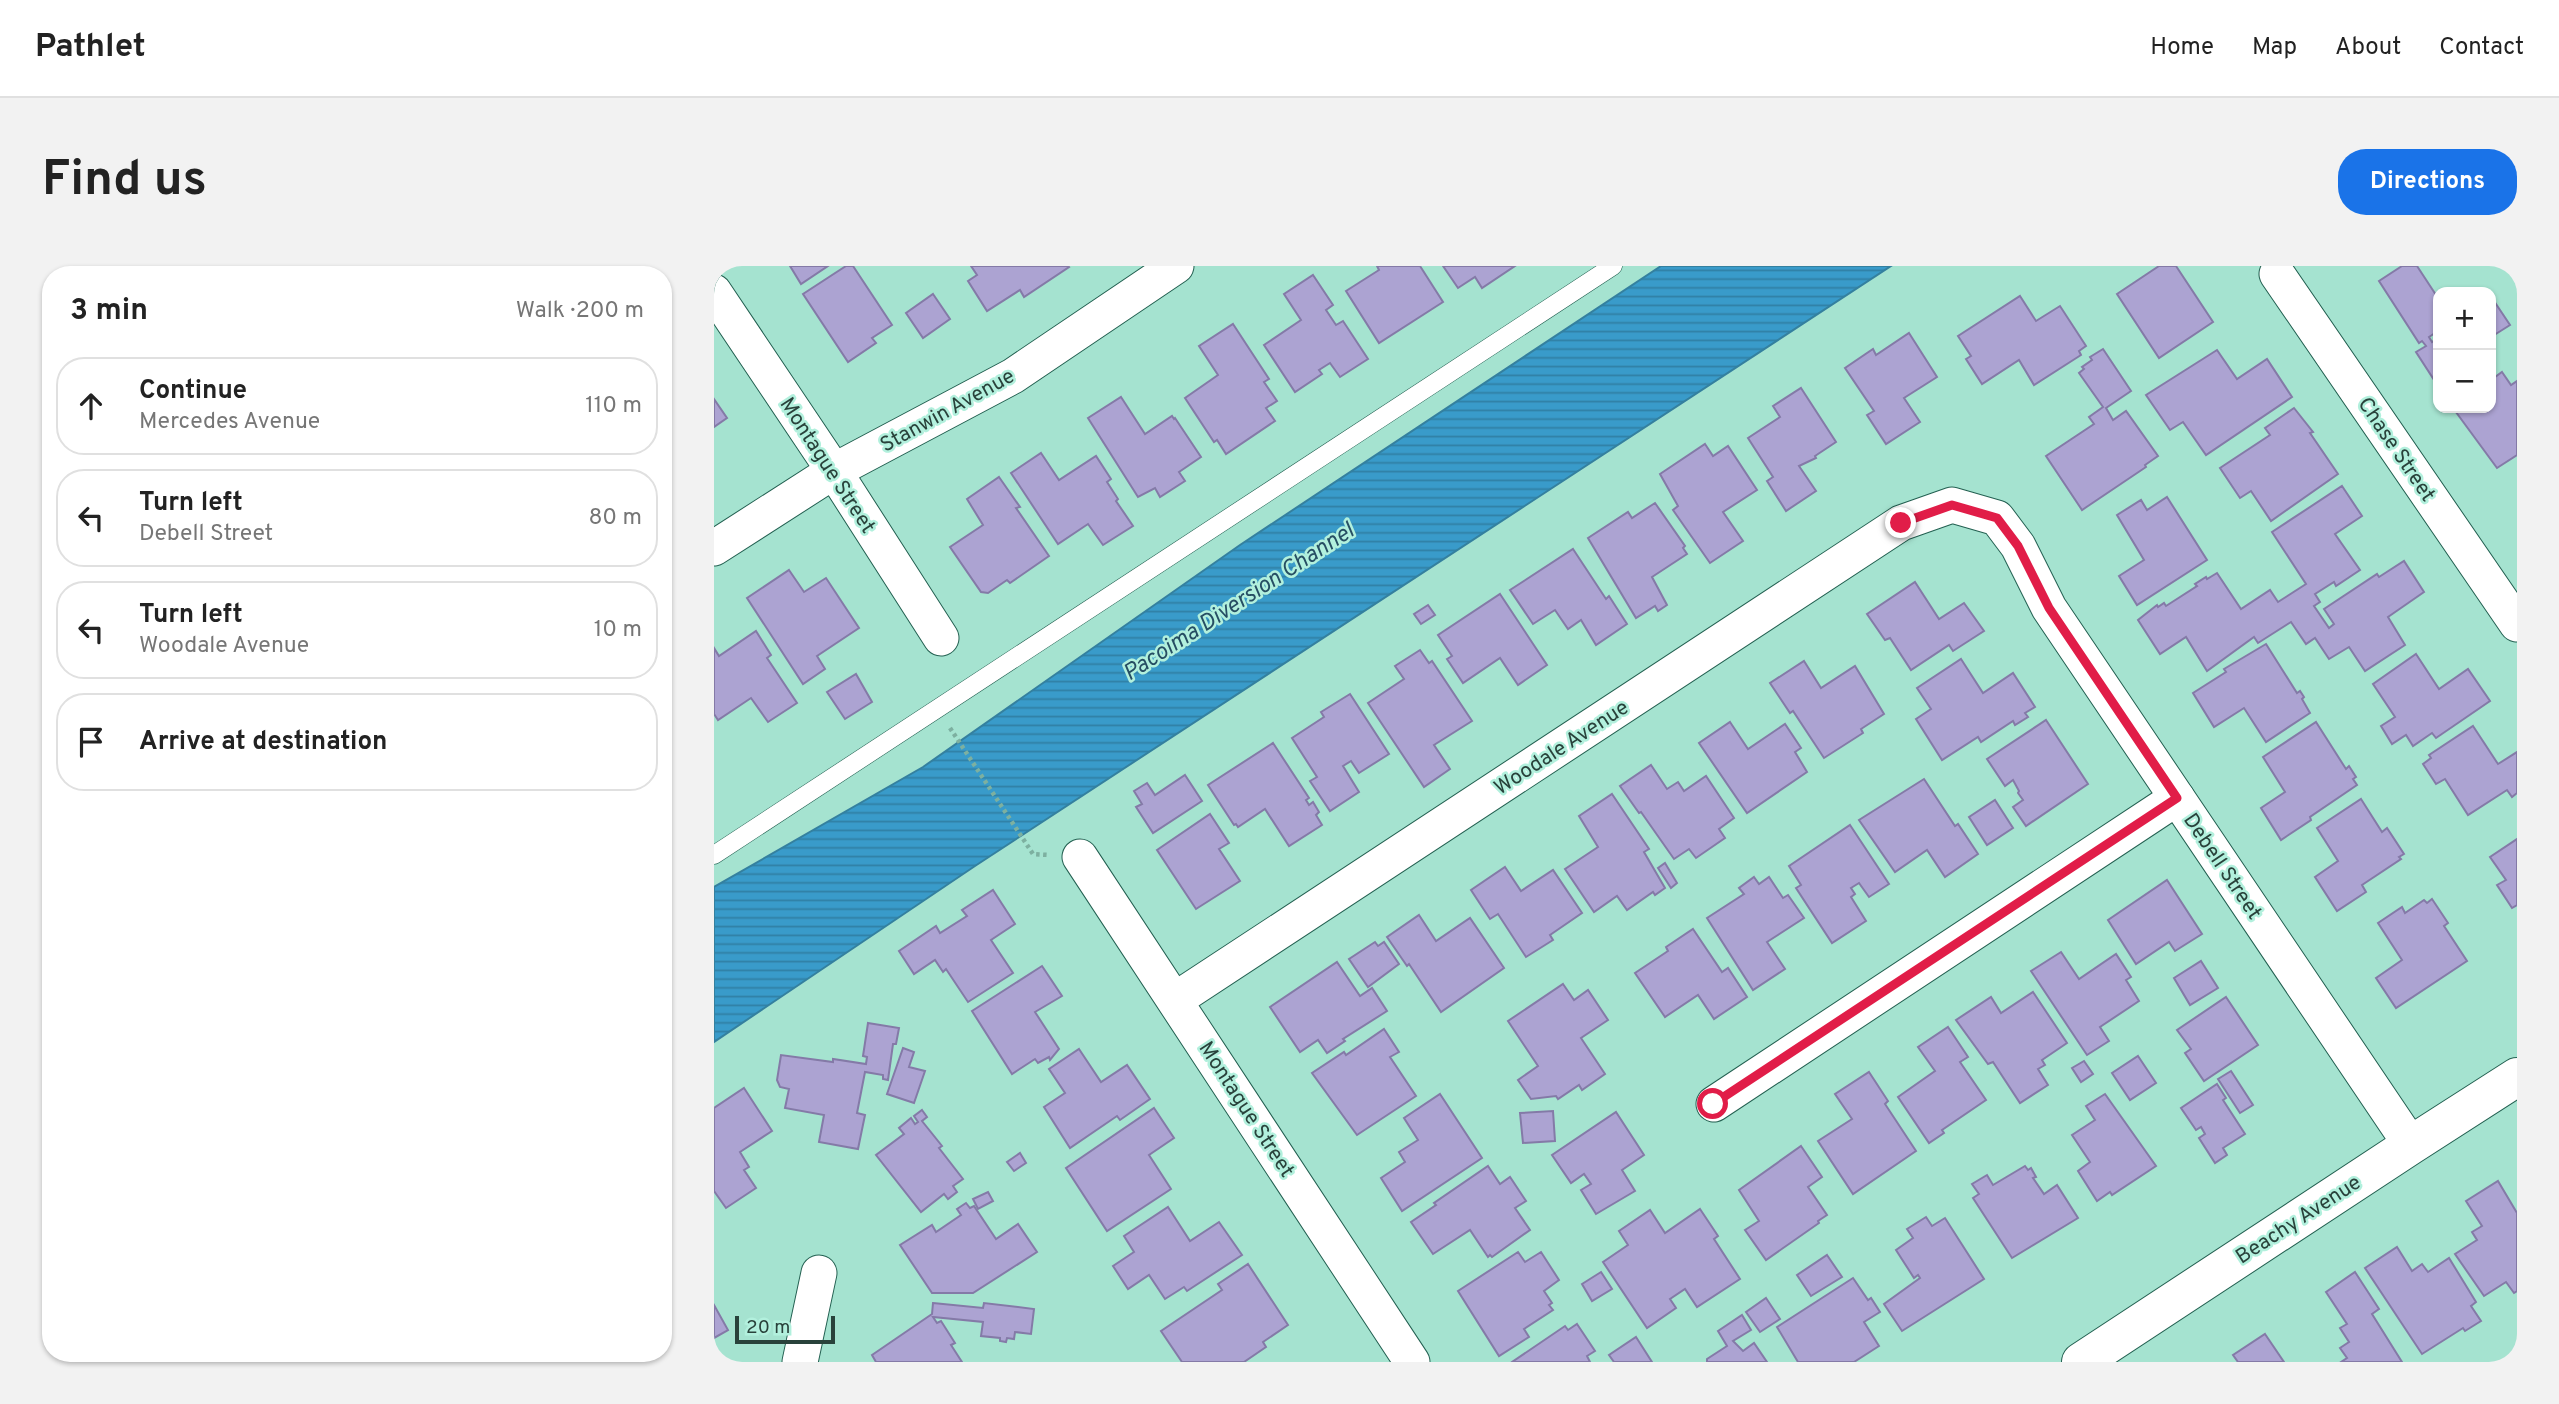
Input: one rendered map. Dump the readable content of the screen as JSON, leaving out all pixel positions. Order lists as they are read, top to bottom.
{
  "streets": {
    "street": [
      "Stanwin Avenue",
      "Chase Street",
      "Montague Street",
      "Woodale Avenue",
      "Debell Street",
      "Beachy Avenue"
    ]
  },
  "crossings": [
    ["Stanwin Avenue", "Montague Street"],
    ["Montague Street", "Woodale Avenue"],
    ["Woodale Avenue", "Debell Street"],
    ["Debell Street", "Beachy Avenue"]
  ],
  "water": ["Pacoima Diversion Channel"],
  "scale_bar": "20 m",
  "page": {
    "header": "Pathlet",
    "nav": [
      "Home",
      "Map",
      "About",
      "Contact"
    ],
    "buttons": "Directions",
    "title": "Find us",
    "heading": ["3 min", "Walk · 200 m"],
    "map_buttons": ["+", "−"],
    "list": [
      ["Continue", "Mercedes Avenue", "110 m"],
      ["Turn left", "Debell Street", "80 m"],
      ["Turn left", "Woodale Avenue", "10 m"],
      "Arrive at destination"
    ],
    "scale": "20 m"
  }
}
